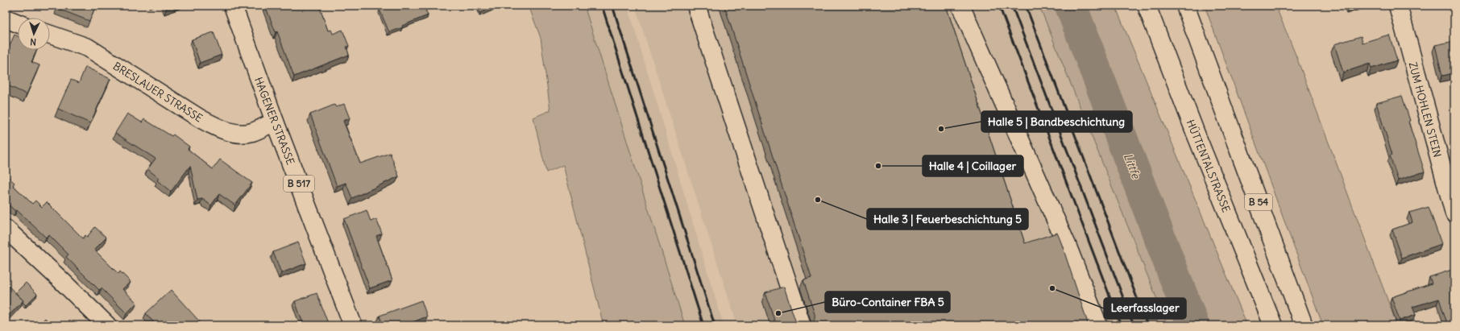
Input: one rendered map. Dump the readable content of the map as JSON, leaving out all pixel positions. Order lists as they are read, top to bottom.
{
  "streets": {
    "main road": [
      "BRESLAUER STRASSE",
      "ZUM HOHLEN STEIN",
      "HAGENER STRASSE",
      "HÜTTENTALSTRASSE",
      "B 517",
      "B 54"
    ]
  },
  "crossings": [
    ["BRESLAUER STRASSE", "HAGENER STRASSE"]
  ],
  "water": ["Littfe"],
  "places": [
    "Halle 5 | Bandbeschichtung",
    "Halle 4 | Coillager",
    "Halle 3 | Feuerbeschichtung 5",
    "Leerfasslager",
    "Büro-Container FBA 5"
  ],
  "north": "bottom"
}
